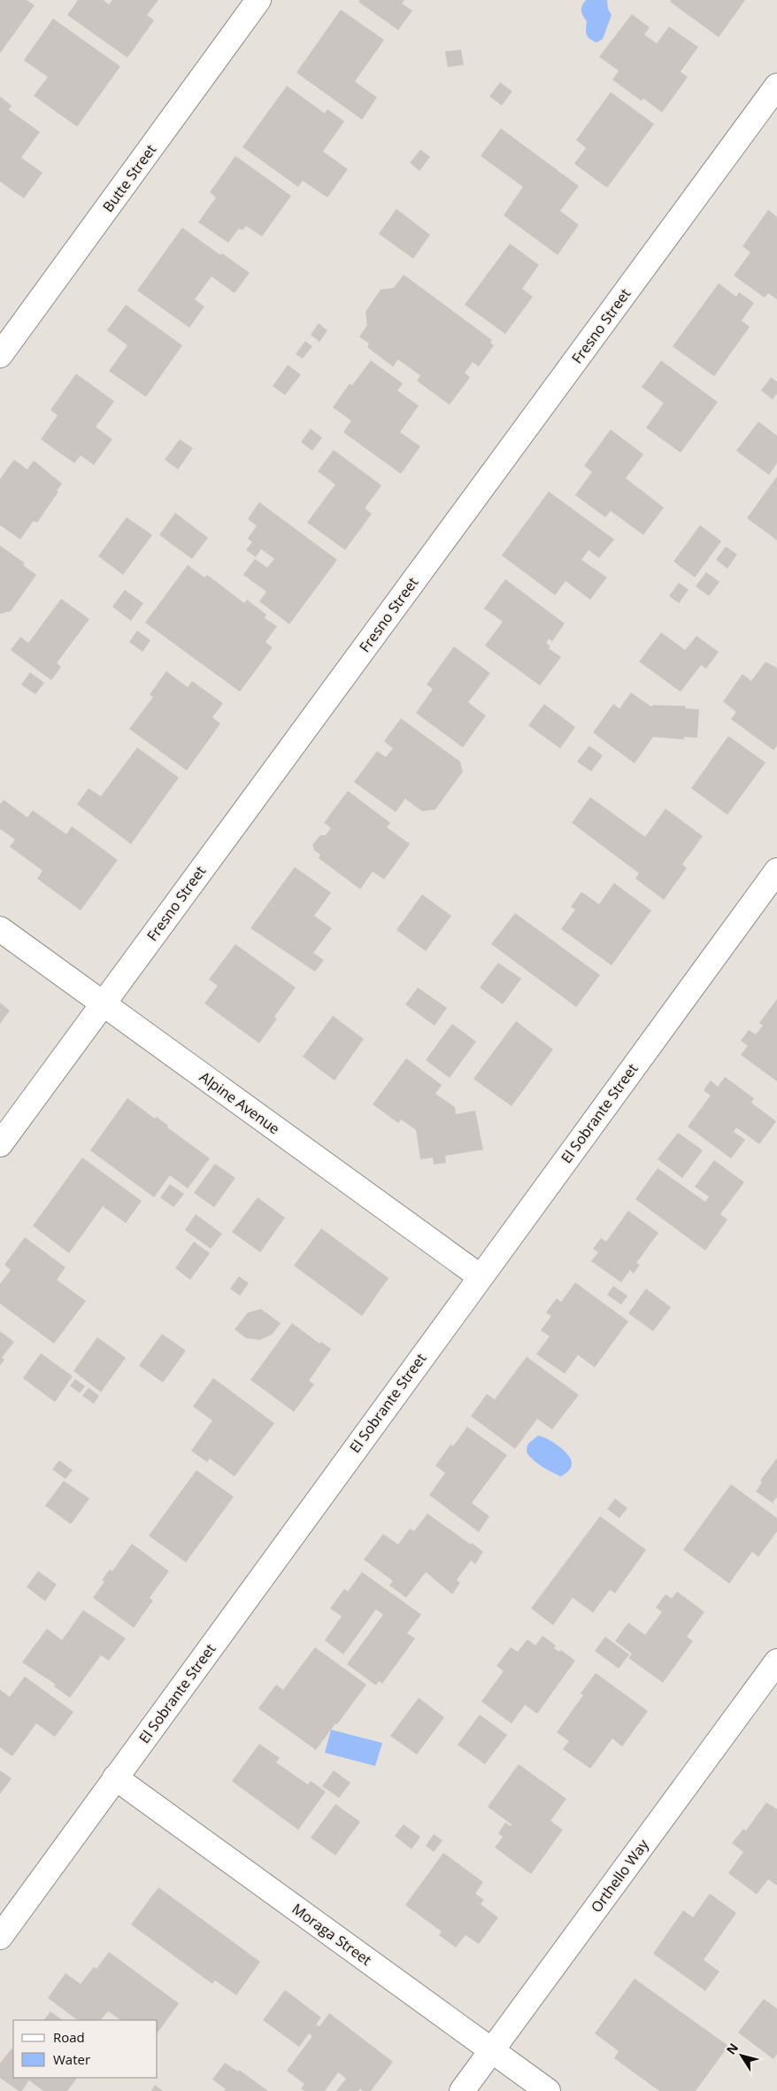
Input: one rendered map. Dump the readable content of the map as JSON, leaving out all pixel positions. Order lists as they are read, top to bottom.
{
  "streets": {
    "street": [
      "Butte Street",
      "Fresno Street",
      "Alpine Avenue",
      "El Sobrante Street",
      "Orthello Way",
      "Moraga Street"
    ]
  },
  "crossings": [
    ["Fresno Street", "Alpine Avenue"],
    ["Alpine Avenue", "El Sobrante Street"],
    ["El Sobrante Street", "Moraga Street"],
    ["Orthello Way", "Moraga Street"]
  ],
  "legend": ["Road", "Water"],
  "north": "top left"
}
